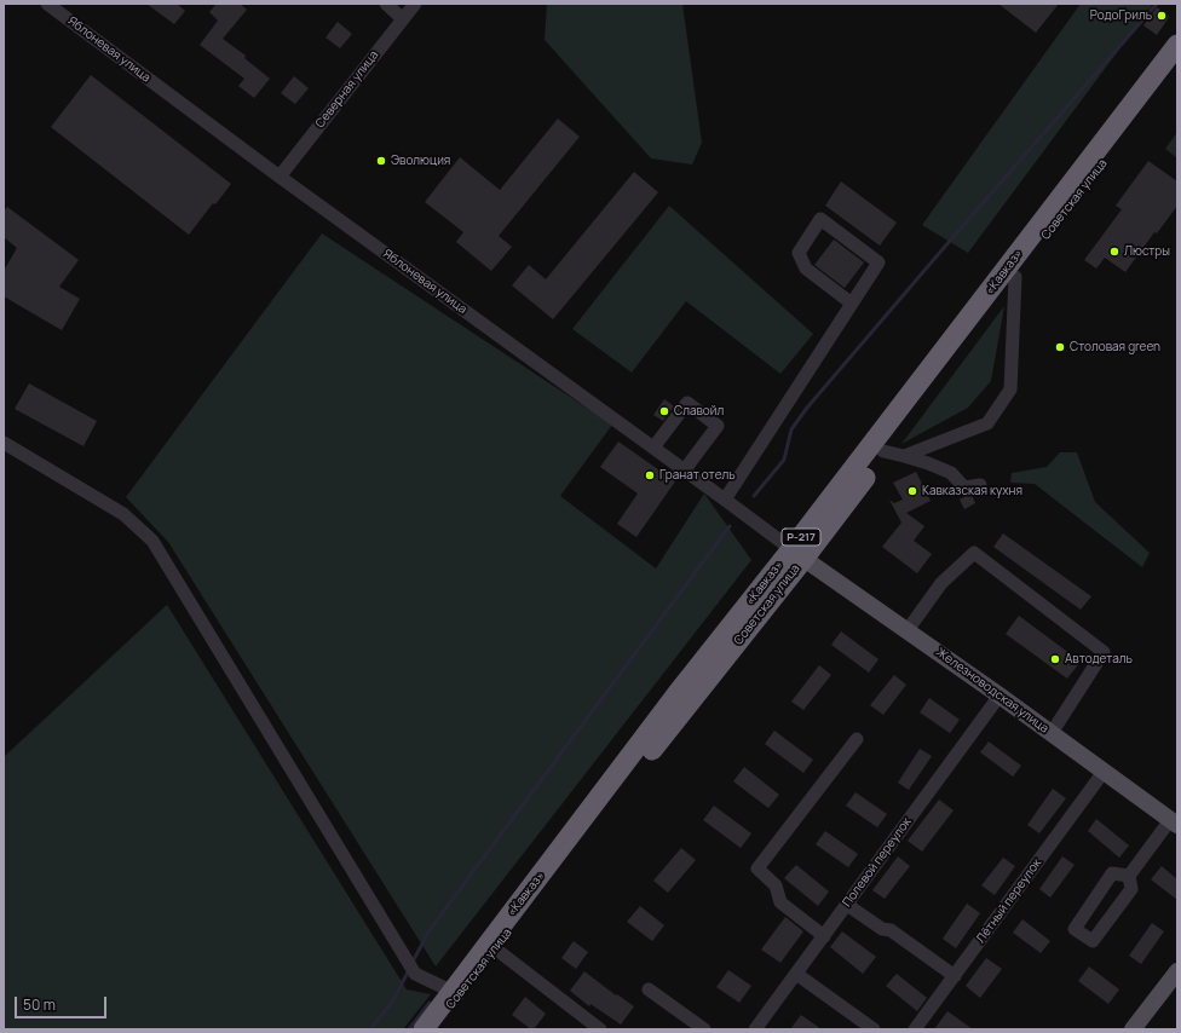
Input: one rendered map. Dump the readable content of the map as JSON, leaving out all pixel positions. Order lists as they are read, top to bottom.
{
  "streets": {
    "highway": ["Советская улица", "«Кавказ»", "Р-217"],
    "main road": ["Железноводская улица"],
    "street": [
      "Яблоневая улица",
      "Северная улица",
      "Полевой переулок",
      "Лётный переулок"
    ]
  },
  "crossings": [
    ["Яблоневая улица", "Северная улица"],
    ["Яблоневая улица", "Советская улица"],
    ["Яблоневая улица", "«Кавказ»"],
    ["Яблоневая улица", "Железноводская улица"],
    ["Советская улица", "«Кавказ»"],
    ["Советская улица", "Железноводская улица"],
    ["«Кавказ»", "Железноводская улица"],
    ["Железноводская улица", "Полевой переулок"],
    ["Железноводская улица", "Лётный переулок"]
  ],
  "places": [
    "РодоГриль",
    "Эволюция",
    "Люстры",
    "Столовая green",
    "Славойл",
    "Гранат отель",
    "Кавказская кухня",
    "Автодеталь"
  ],
  "scale_bar": "50 m"
}
